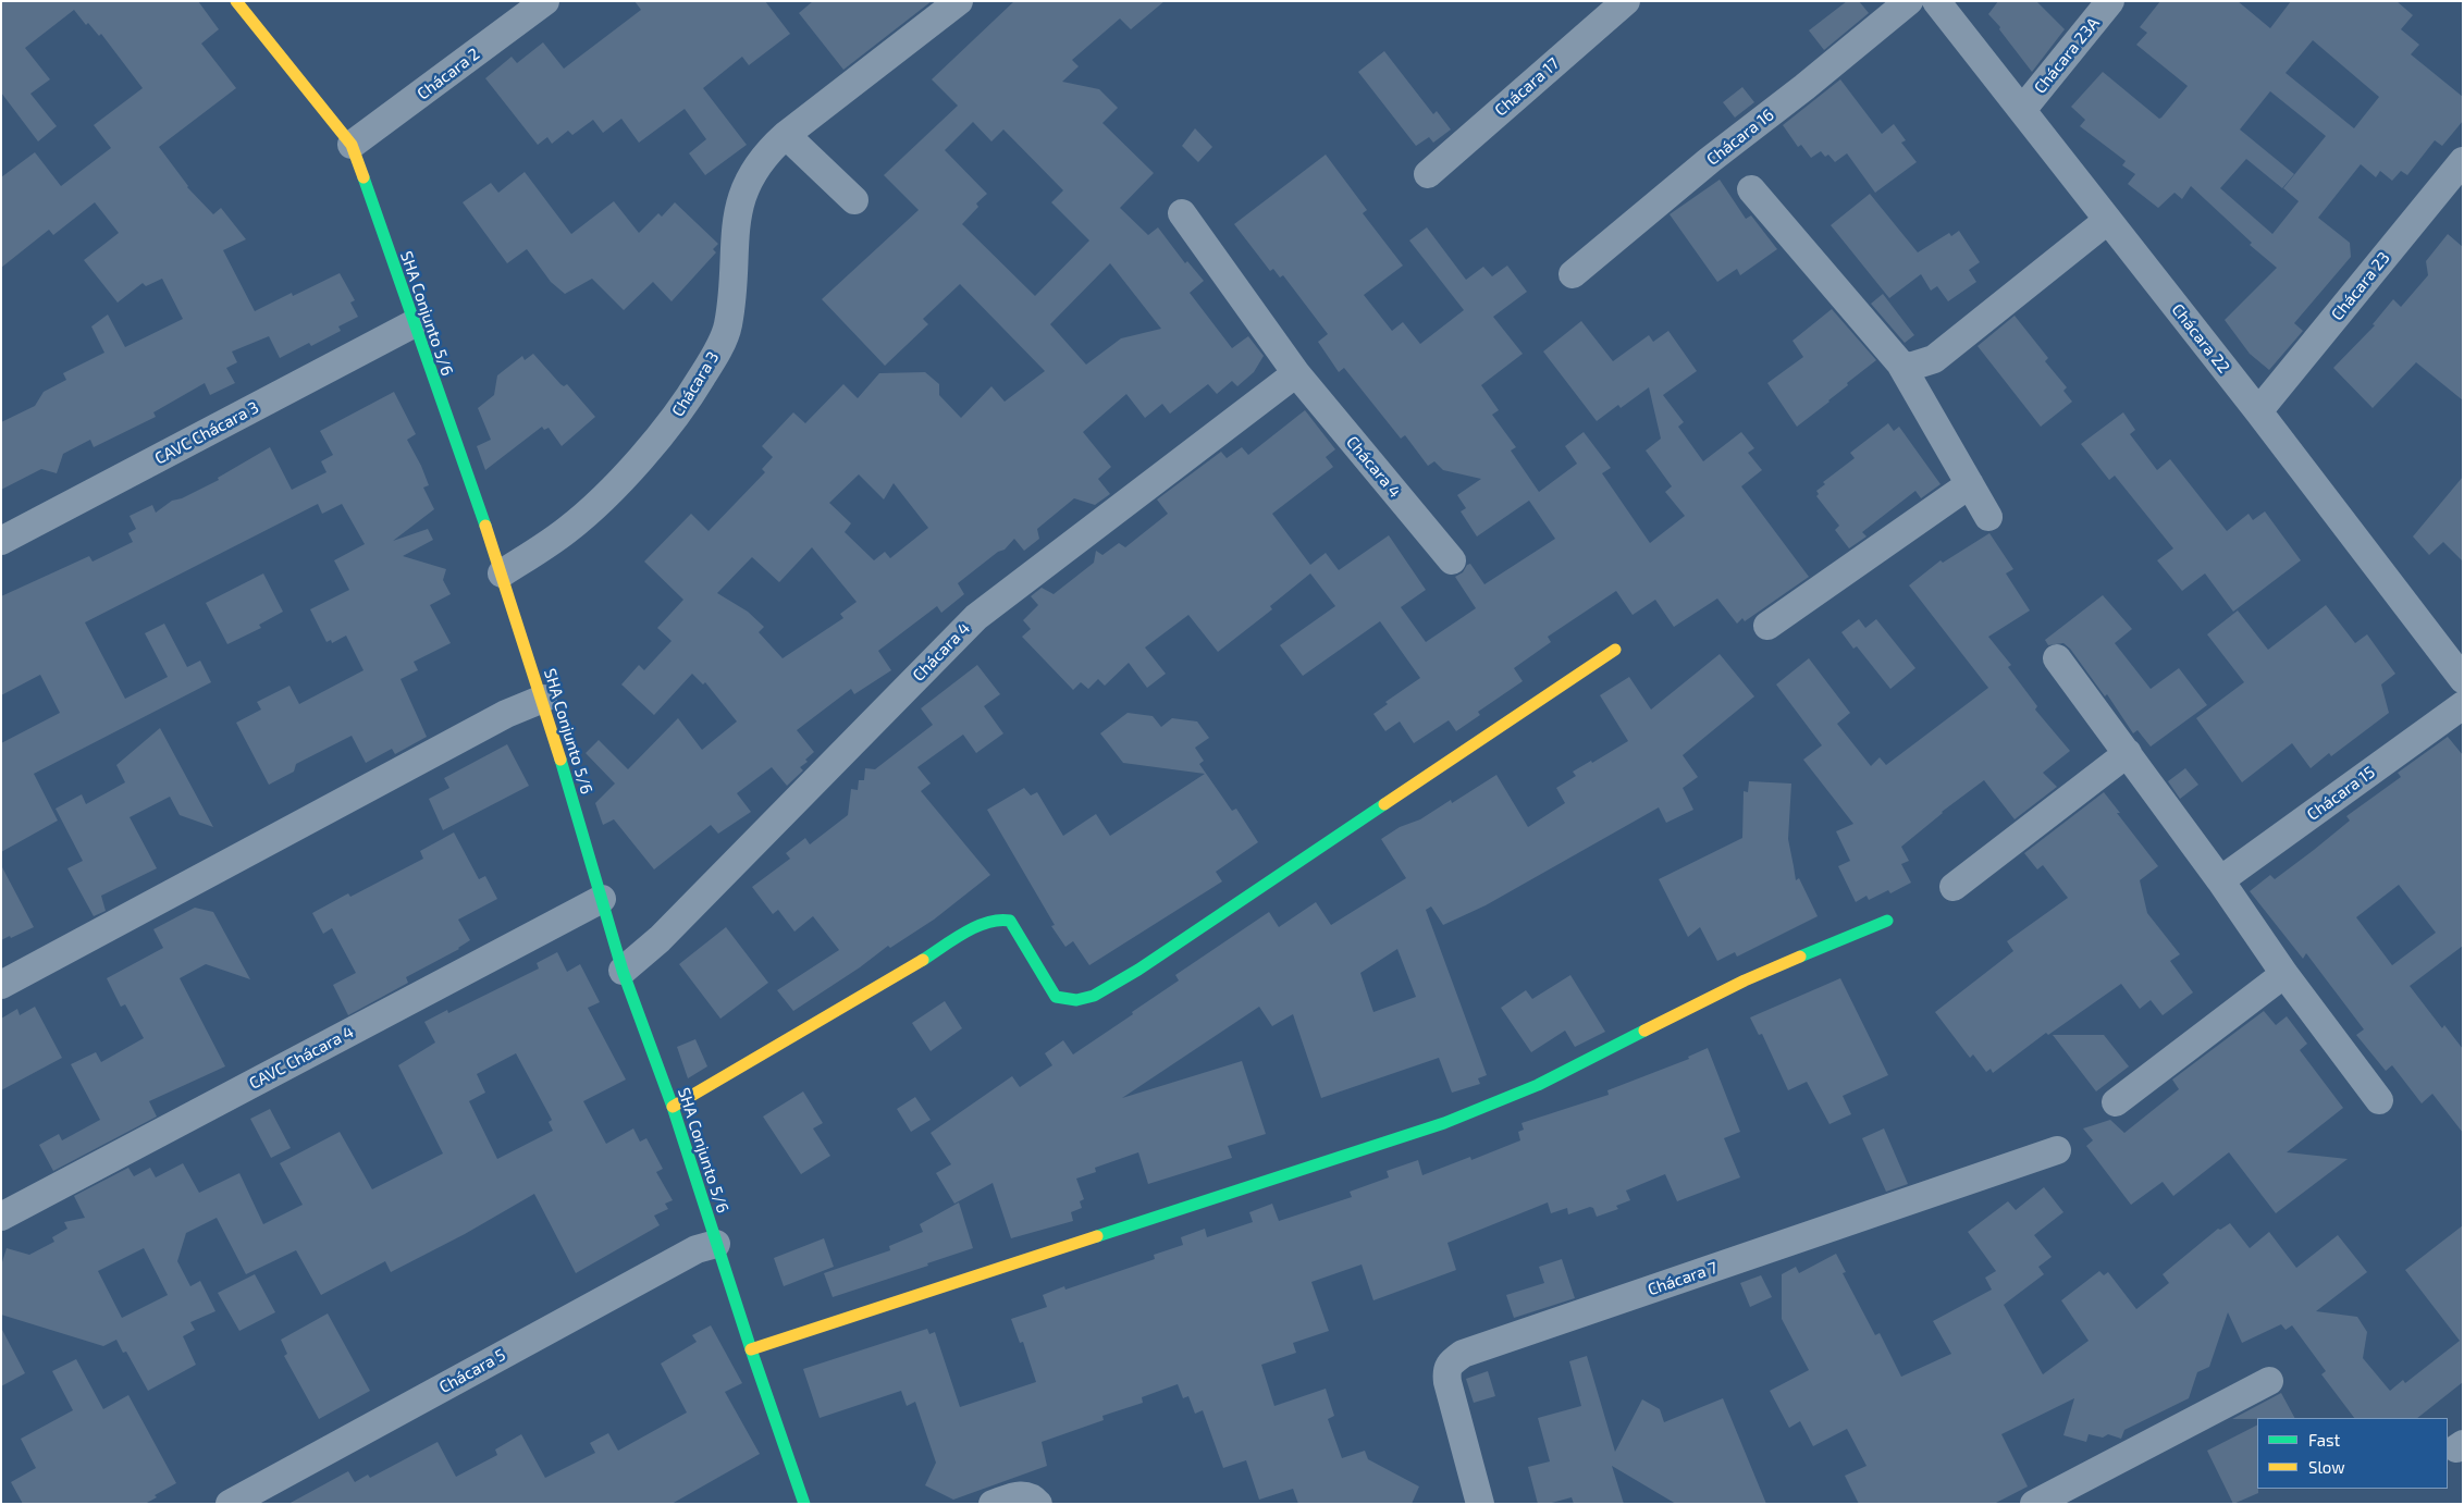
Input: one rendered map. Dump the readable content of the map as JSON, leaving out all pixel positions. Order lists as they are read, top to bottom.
{
  "streets": {
    "street": [
      "Chácara 23A",
      "Chácara 2",
      "Chácara 17",
      "Chácara 16",
      "Chácara 23",
      "SHA Conjunto 5/6",
      "Chácara 22",
      "Chácara 3",
      "CAVC Chácara 3",
      "Chácara 4",
      "Chácara 15",
      "CAVC Chácara 4",
      "Chácara 7",
      "Chácara 5"
    ]
  },
  "crossings": [
    ["Chácara 23A", "Chácara 22"],
    ["Chácara 2", "SHA Conjunto 5/6"],
    ["Chácara 23", "Chácara 22"],
    ["SHA Conjunto 5/6", "Chácara 3"],
    ["SHA Conjunto 5/6", "CAVC Chácara 3"],
    ["SHA Conjunto 5/6", "Chácara 4"],
    ["SHA Conjunto 5/6", "CAVC Chácara 4"],
    ["SHA Conjunto 5/6", "Chácara 5"]
  ],
  "legend": ["Fast", "Slow"]
}
